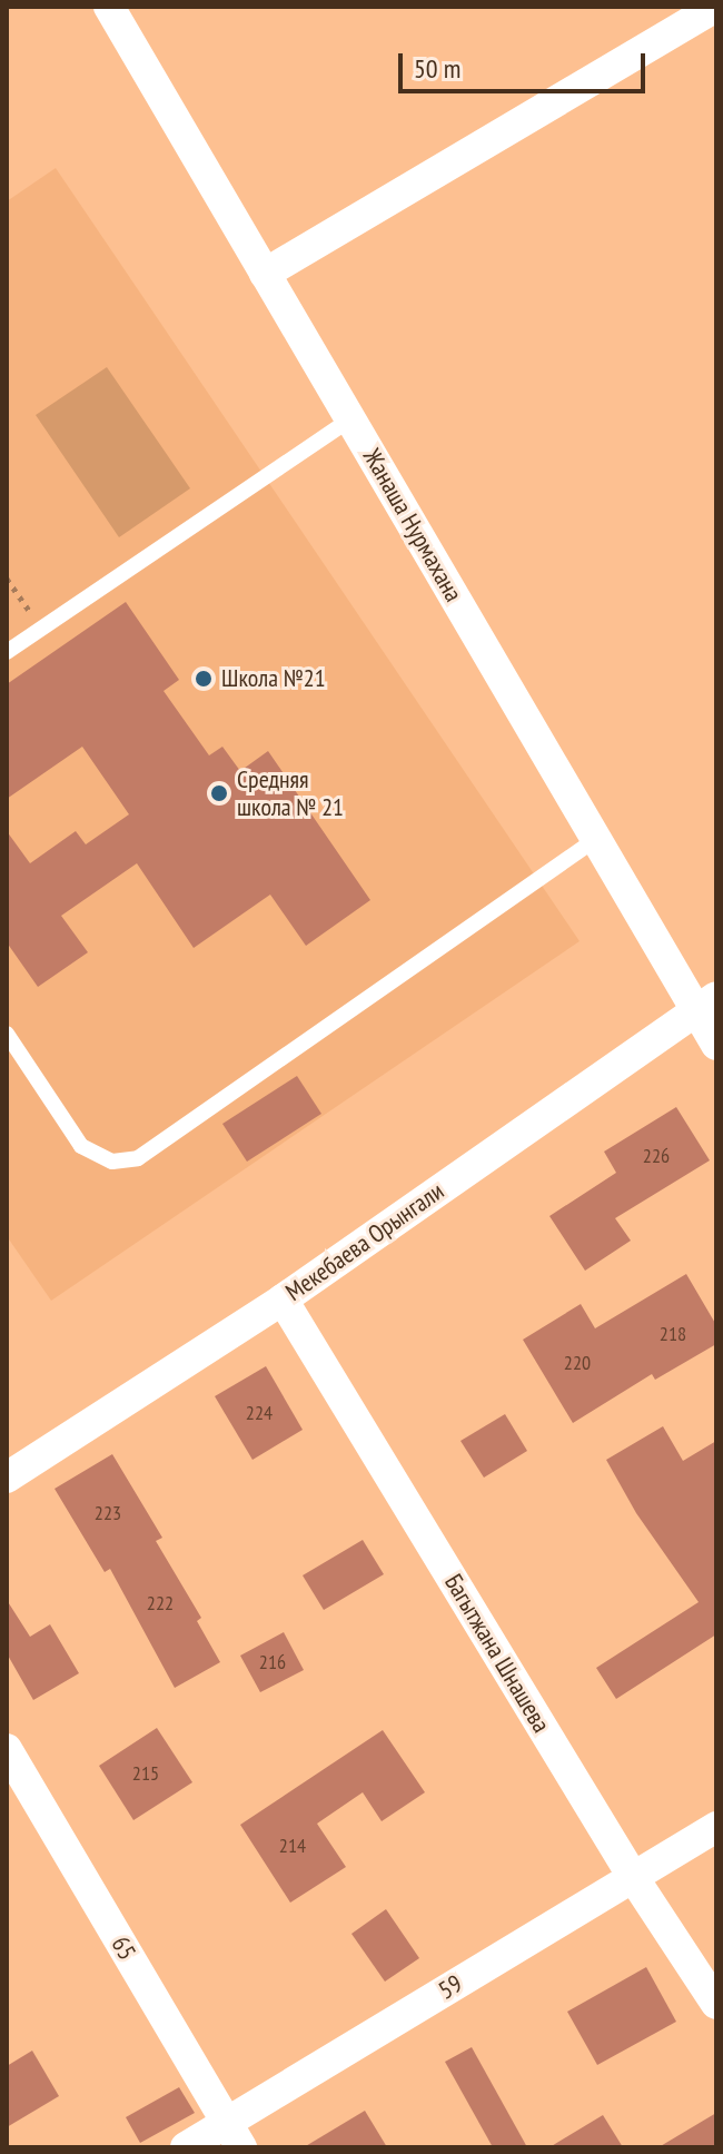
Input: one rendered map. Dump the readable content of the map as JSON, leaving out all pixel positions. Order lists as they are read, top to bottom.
{
  "streets": {
    "street": [
      "Жанаша Нурмахана",
      "Мекебаева Орынгали",
      "Багытжана Шнашева",
      "65",
      "59"
    ]
  },
  "crossings": [
    ["Жанаша Нурмахана", "Мекебаева Орынгали"],
    ["Мекебаева Орынгали", "Багытжана Шнашева"],
    ["Багытжана Шнашева", "59"],
    ["65", "59"]
  ],
  "places": ["Школа №21", "Средняя школа № 21"],
  "house_numbers": [
    "226",
    "218",
    "220",
    "224",
    "223",
    "222",
    "216",
    "215",
    "214"
  ],
  "scale_bar": "50 m"
}
